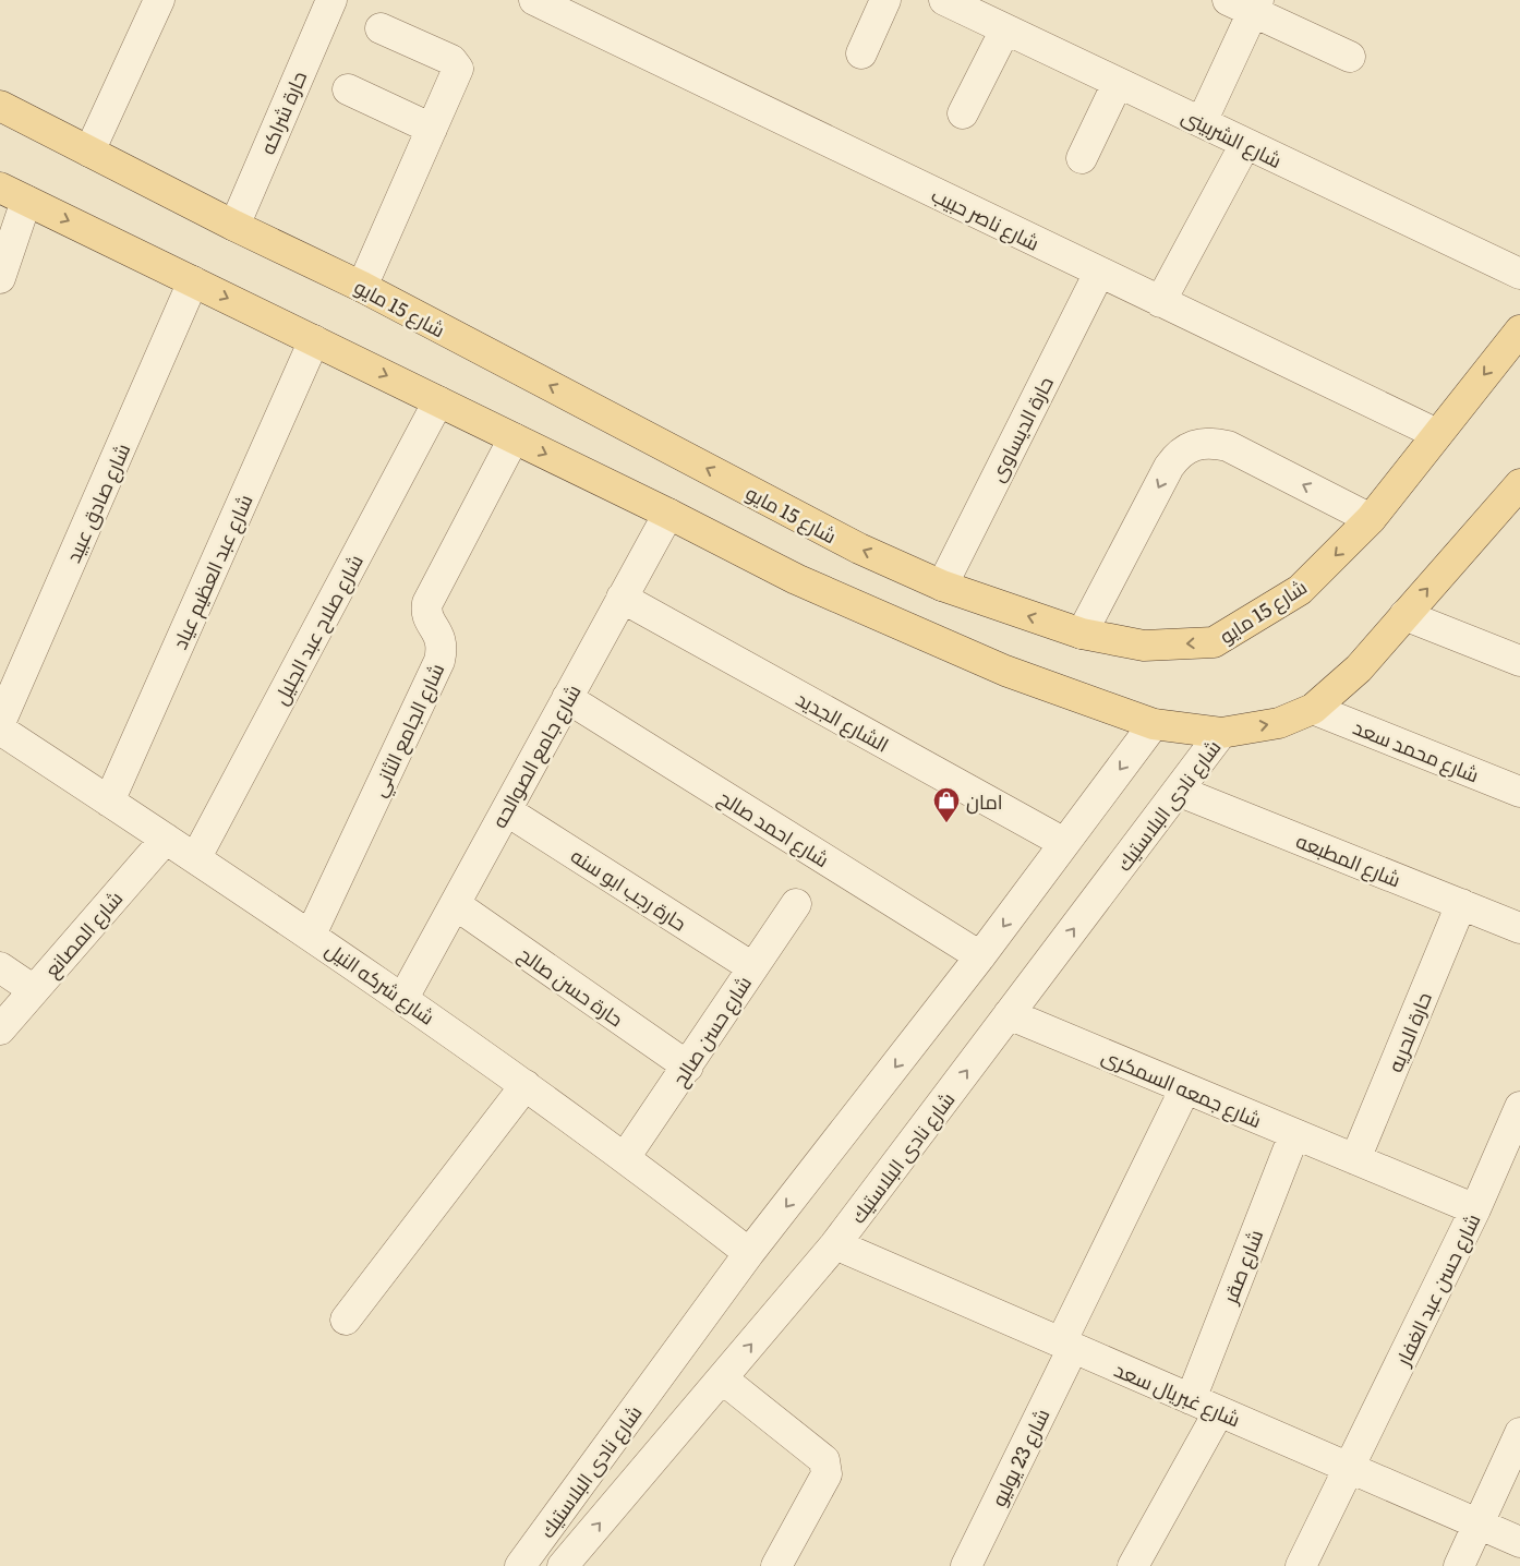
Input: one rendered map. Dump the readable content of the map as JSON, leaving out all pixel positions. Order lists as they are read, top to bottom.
{
  "streets": {
    "main road": ["شارع 15 مايو"],
    "street": [
      "حارة شراكه",
      "شارع الشربينى",
      "شارع ناصر حبيب",
      "حارة الديساوى",
      "شارع صادق عبيد",
      "شارع عبد العظيم عياد",
      "شارع صلاح عبد الجليل",
      "الشارع الجديد",
      "شارع الجامع الثاني",
      "شارع محمد سعد",
      "شارع جامع الصوالحه",
      "شارع نادى البلاستيك",
      "شارع احمد صالح",
      "شارع المطبعه",
      "حارة رجب ابو سنه",
      "شارع المصانع",
      "شارع شركه النيل",
      "حارة حسن صالح",
      "شارع حسن صالح",
      "حارة الحريه",
      "شارع جمعه السمكرى",
      "شارع صقر",
      "شارع حسن عبد الغفار",
      "شارع غبريال سعد",
      "شارع 23 يوليو"
    ]
  },
  "crossings": [
    ["حارة شراكه", "شارع 15 مايو"],
    ["شارع ناصر حبيب", "شارع 15 مايو"],
    ["شارع ناصر حبيب", "حارة الديساوى"],
    ["شارع 15 مايو", "حارة الديساوى"],
    ["شارع عبد العظيم عياد", "شارع شركه النيل"],
    ["شارع صلاح عبد الجليل", "شارع شركه النيل"],
    ["الشارع الجديد", "شارع جامع الصوالحه"],
    ["الشارع الجديد", "شارع نادى البلاستيك"],
    ["شارع الجامع الثاني", "شارع شركه النيل"],
    ["شارع جامع الصوالحه", "شارع احمد صالح"],
    ["شارع جامع الصوالحه", "حارة رجب ابو سنه"],
    ["شارع جامع الصوالحه", "شارع شركه النيل"],
    ["شارع جامع الصوالحه", "حارة حسن صالح"],
    ["شارع نادى البلاستيك", "شارع احمد صالح"],
    ["شارع نادى البلاستيك", "شارع المطبعه"],
    ["شارع نادى البلاستيك", "شارع شركه النيل"],
    ["شارع نادى البلاستيك", "شارع جمعه السمكرى"],
    ["شارع نادى البلاستيك", "شارع غبريال سعد"],
    ["شارع المطبعه", "حارة الحريه"],
    ["حارة رجب ابو سنه", "شارع حسن صالح"],
    ["شارع المصانع", "شارع شركه النيل"],
    ["شارع شركه النيل", "شارع حسن صالح"],
    ["حارة حسن صالح", "شارع حسن صالح"],
    ["حارة الحريه", "شارع جمعه السمكرى"],
    ["شارع جمعه السمكرى", "شارع صقر"],
    ["شارع جمعه السمكرى", "شارع حسن عبد الغفار"],
    ["شارع جمعه السمكرى", "شارع 23 يوليو"],
    ["شارع صقر", "شارع غبريال سعد"],
    ["شارع حسن عبد الغفار", "شارع غبريال سعد"],
    ["شارع غبريال سعد", "شارع 23 يوليو"]
  ],
  "places": {
    "shop": ["امان"]
  }
}
